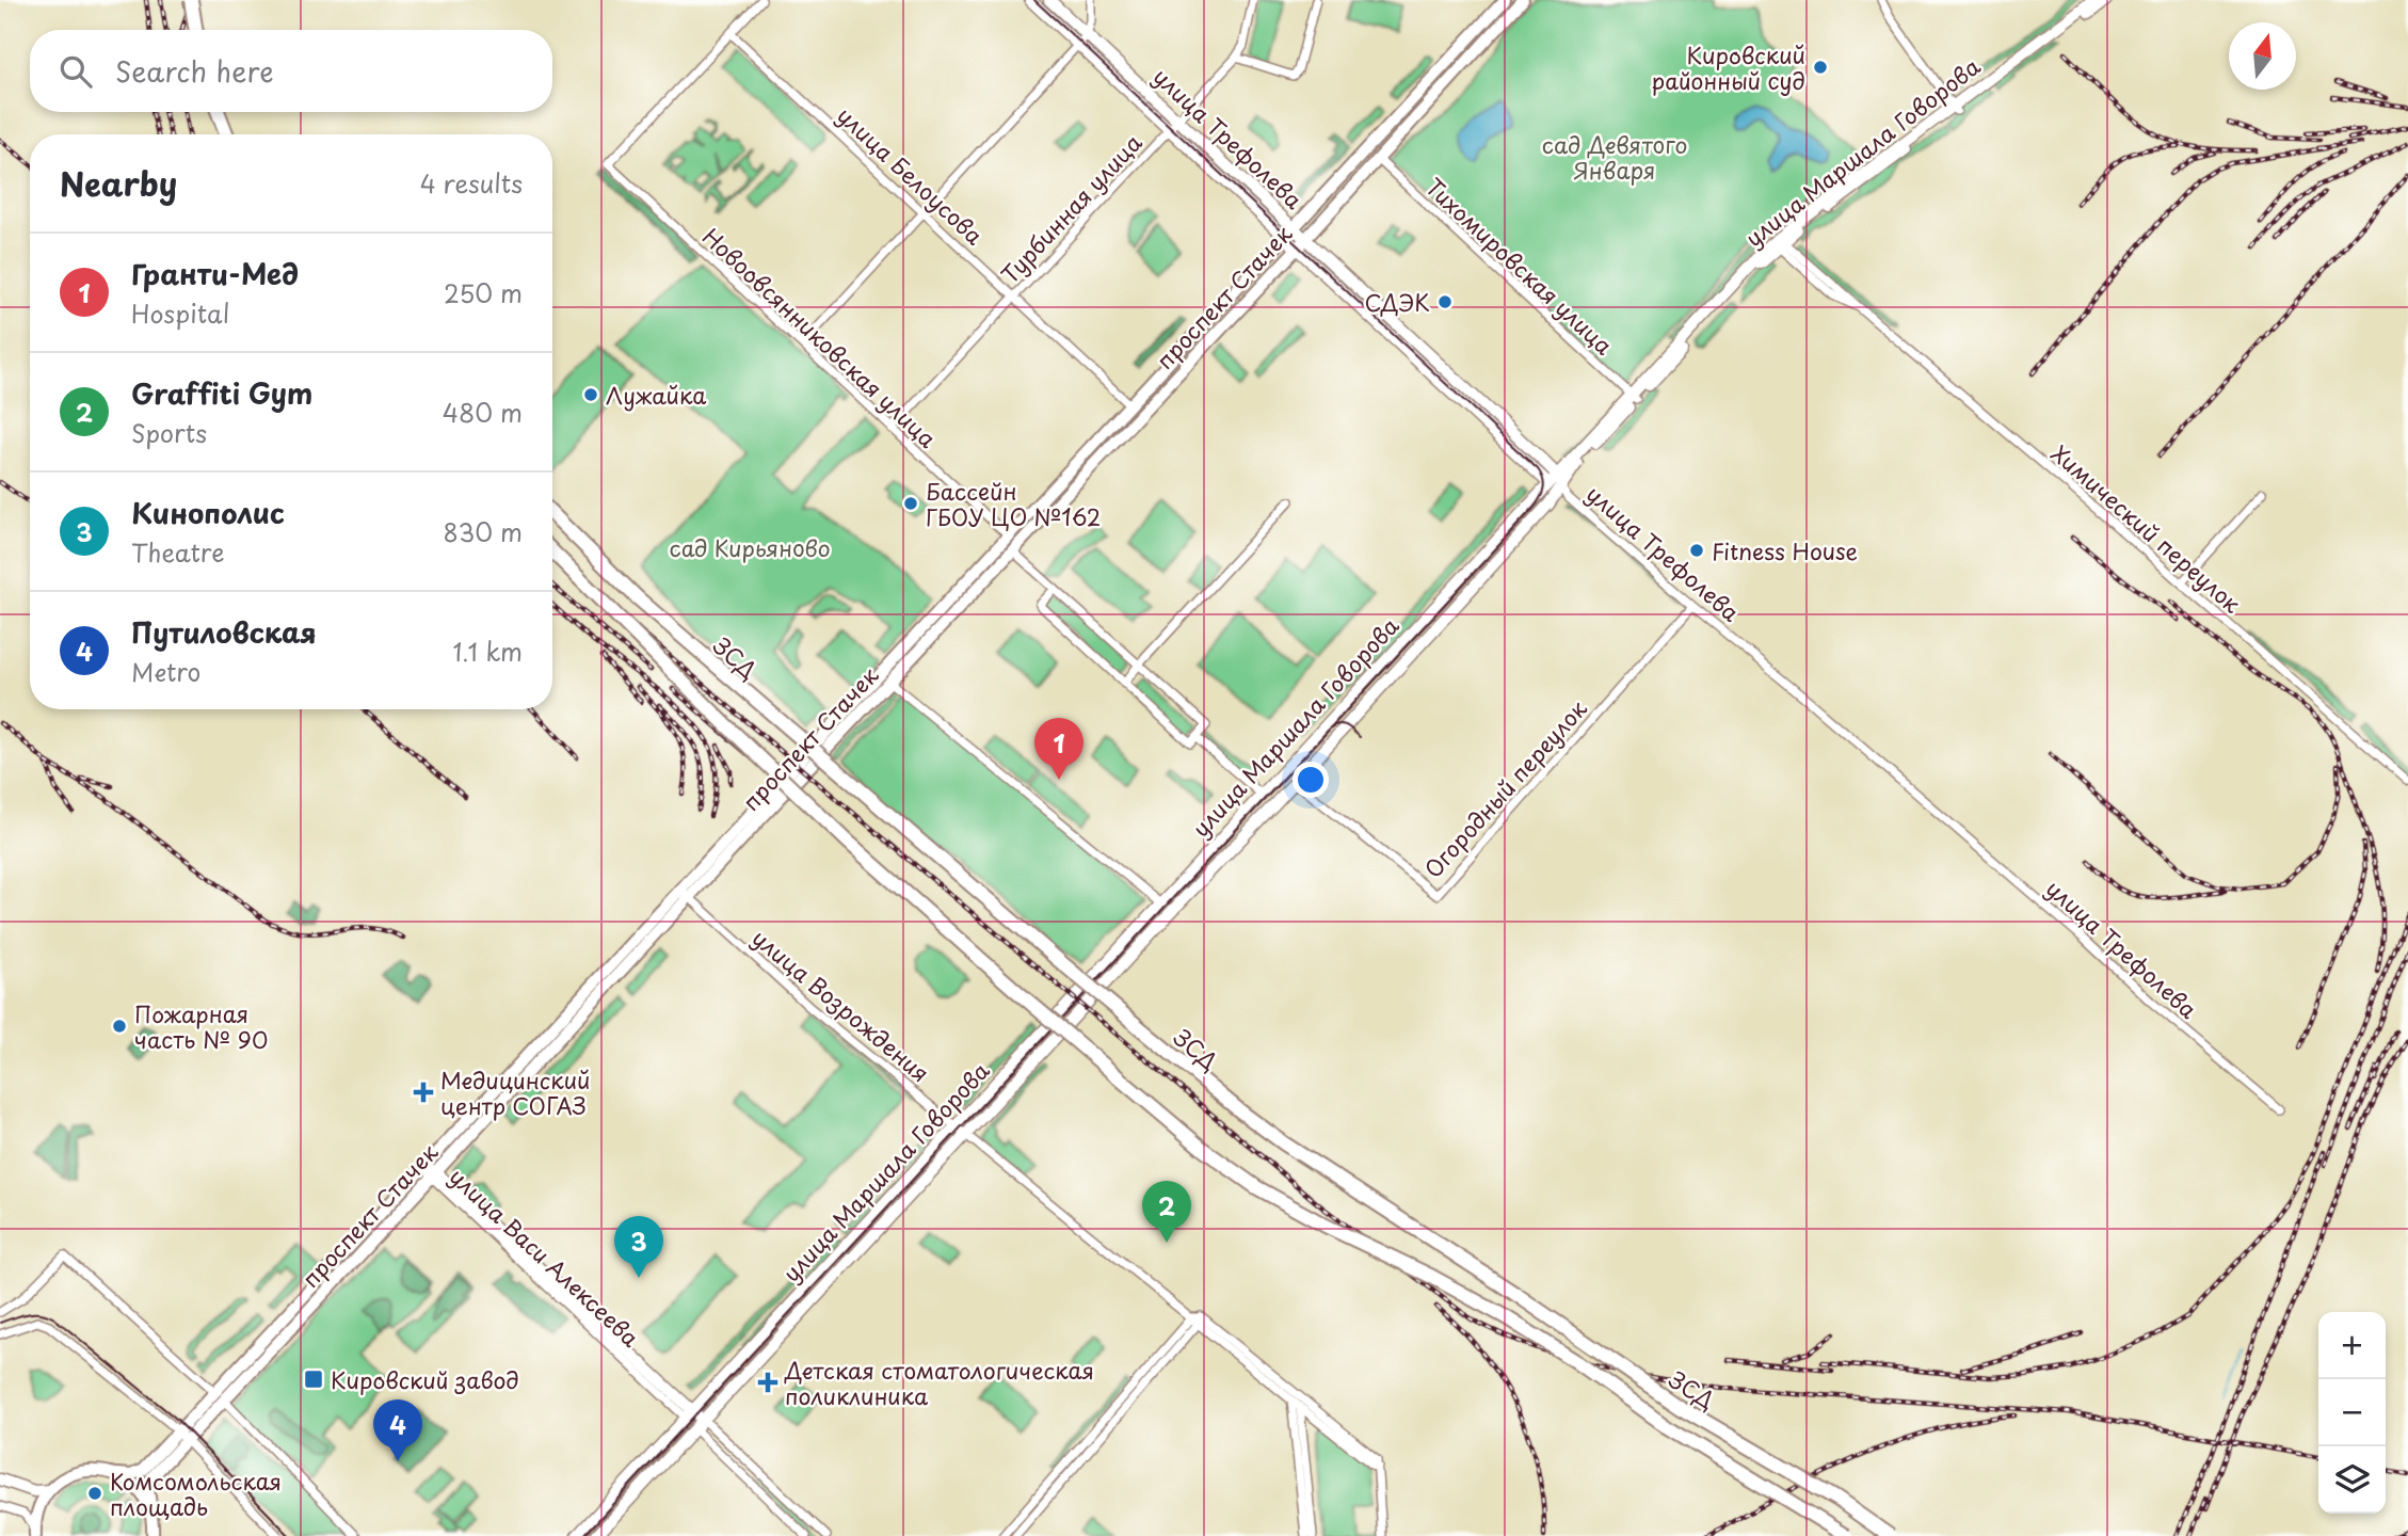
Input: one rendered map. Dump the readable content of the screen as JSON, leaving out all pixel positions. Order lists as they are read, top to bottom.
{
  "streets": {
    "highway": ["ЗСД"],
    "main road": [
      "улица Трефолева",
      "улица Маршала Говорова",
      "проспект Стачек",
      "улица Васи Алексеева"
    ],
    "street": [
      "улица Белоусова",
      "Турбинная улица",
      "Тихомировская улица",
      "Новоовсянниковская улица",
      "Химический переулок",
      "Огородный переулок",
      "улица Возрождения"
    ]
  },
  "crossings": [
    ["улица Трефолева", "улица Маршала Говорова"],
    ["улица Трефолева", "Турбинная улица"],
    ["улица Трефолева", "проспект Стачек"],
    ["улица Трефолева", "Огородный переулок"],
    ["улица Маршала Говорова", "Тихомировская улица"],
    ["улица Маршала Говорова", "Химический переулок"],
    ["улица Маршала Говорова", "Огородный переулок"],
    ["улица Маршала Говорова", "улица Возрождения"],
    ["улица Маршала Говорова", "улица Васи Алексеева"],
    ["улица Белоусова", "Турбинная улица"],
    ["улица Белоусова", "проспект Стачек"],
    ["улица Белоусова", "Новоовсянниковская улица"],
    ["Турбинная улица", "Новоовсянниковская улица"],
    ["Тихомировская улица", "проспект Стачек"],
    ["проспект Стачек", "Новоовсянниковская улица"],
    ["проспект Стачек", "улица Возрождения"],
    ["проспект Стачек", "улица Васи Алексеева"]
  ],
  "parks": ["сад Девятого Января", "сад Кирьяново"],
  "places": {
    "other": [
      "Кировский районный суд",
      "СДЭК",
      "Лужайка",
      "Бассейн ГБОУ ЦО №162",
      "Fitness House",
      "Пожарная часть № 90",
      "Комсомольская площадь"
    ],
    "health": ["Медицинский центр СОГАЗ", "Детская стоматологическая поликлиника"],
    "transit": ["Кировский завод"]
  },
  "north": "top",
  "page": {
    "search": "Search here",
    "heading": ["Nearby", "4 results"],
    "list": [
      {
        "mark": "1",
        "name": "Гранти-Мед",
        "note": "Hospital",
        "value": "250 m"
      },
      {
        "mark": "2",
        "name": "Graffiti Gym",
        "note": "Sports",
        "value": "480 m"
      },
      {
        "mark": "3",
        "name": "Кинополис",
        "note": "Theatre",
        "value": "830 m"
      },
      {
        "mark": "4",
        "name": "Путиловская",
        "note": "Metro",
        "value": "1.1 km"
      }
    ],
    "pins": [
      "1",
      "2",
      "3",
      "4"
    ],
    "map_buttons": ["+", "−"]
  }
}
